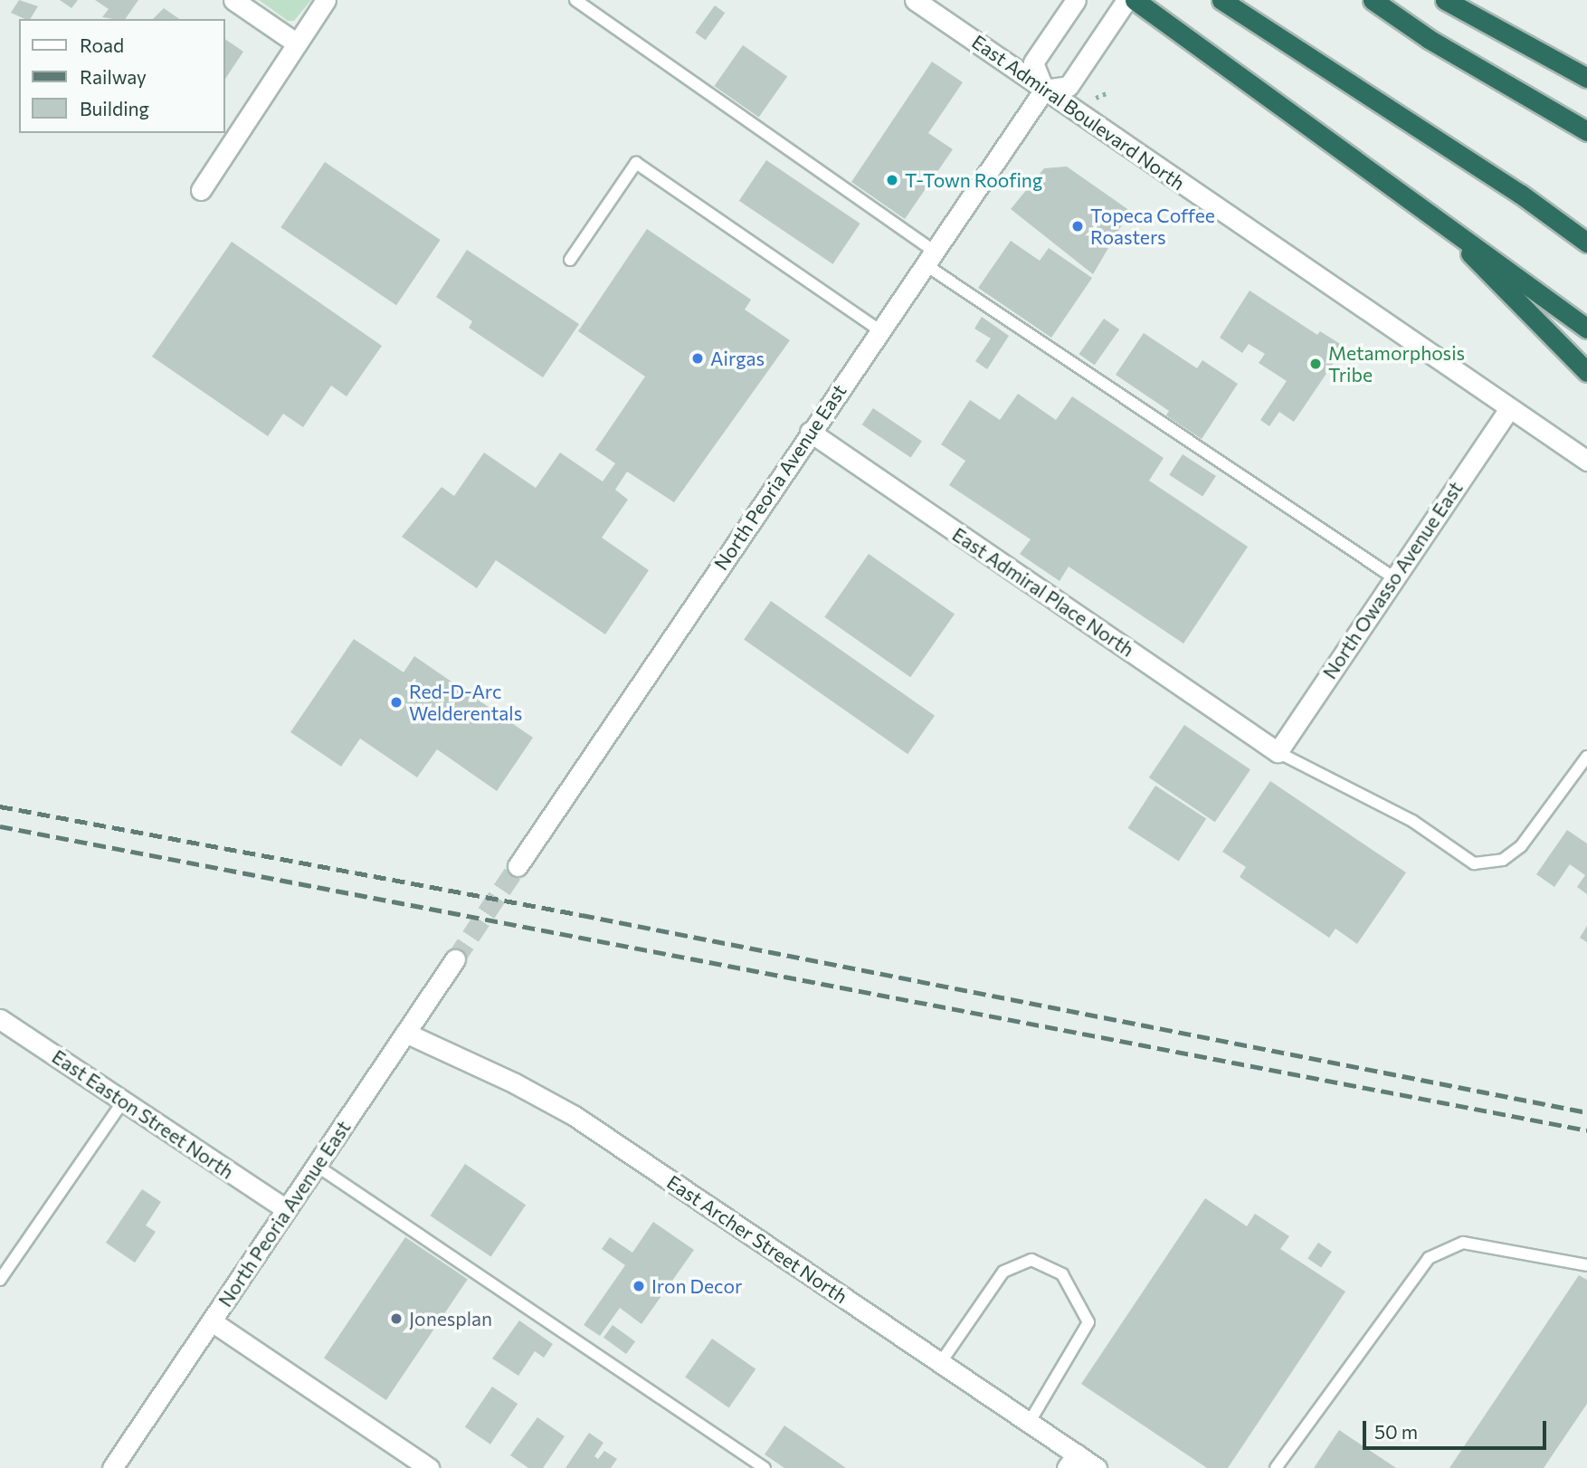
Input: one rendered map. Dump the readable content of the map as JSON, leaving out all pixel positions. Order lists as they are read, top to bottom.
{
  "streets": {
    "street": [
      "East Admiral Boulevard North",
      "North Peoria Avenue East",
      "North Owasso Avenue East",
      "East Admiral Place North",
      "East Easton Street North",
      "East Archer Street North"
    ]
  },
  "crossings": [
    ["East Admiral Boulevard North", "North Peoria Avenue East"],
    ["East Admiral Boulevard North", "North Owasso Avenue East"],
    ["North Peoria Avenue East", "East Admiral Place North"],
    ["North Peoria Avenue East", "East Easton Street North"],
    ["North Peoria Avenue East", "East Archer Street North"],
    ["North Owasso Avenue East", "East Admiral Place North"]
  ],
  "places": [
    "T-Town Roofing",
    "Topeca Coffee Roasters",
    "Airgas",
    "Metamorphosis Tribe",
    "Red-D-Arc Welderentals",
    "Iron Decor",
    "Jonesplan"
  ],
  "legend": ["Road", "Railway", "Building"],
  "scale_bar": "50 m"
}
